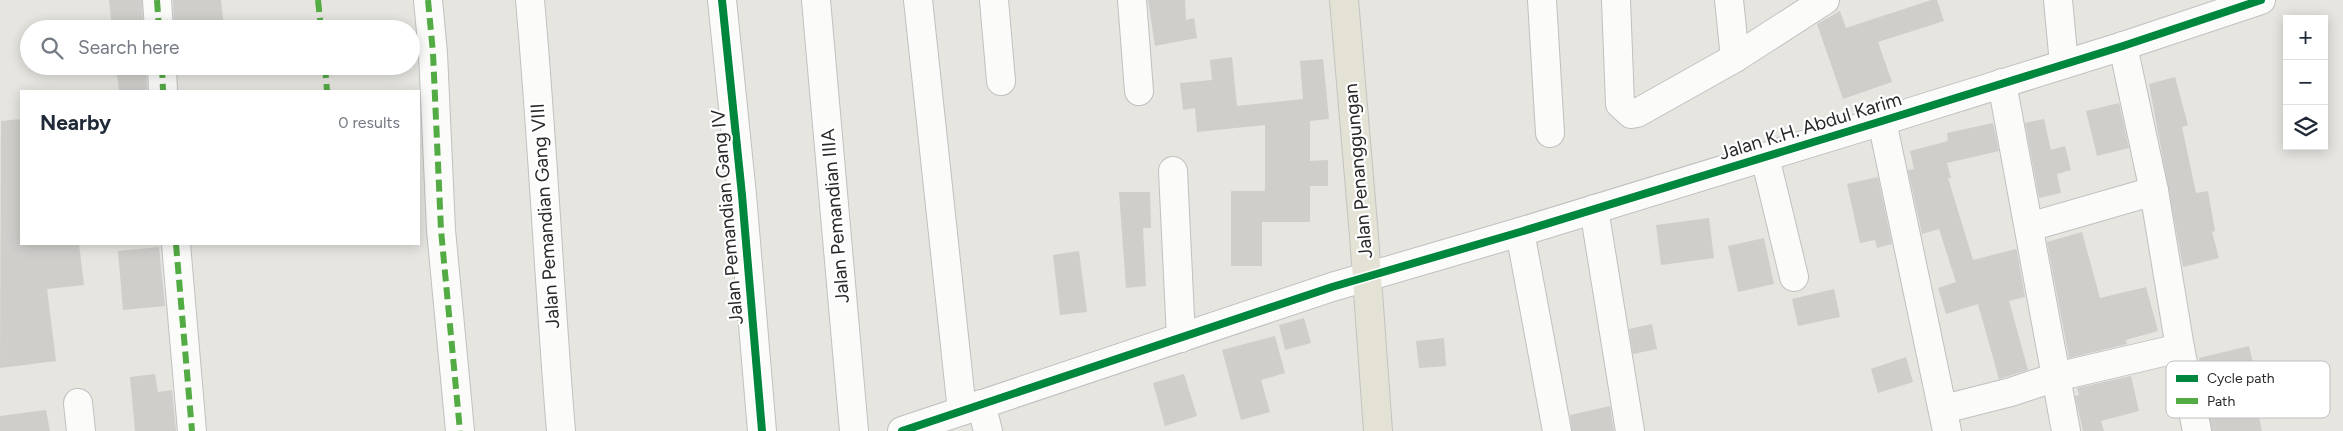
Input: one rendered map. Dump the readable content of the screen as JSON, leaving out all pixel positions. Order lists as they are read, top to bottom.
{
  "streets": {
    "main road": ["Jalan Penanggungan"],
    "street": [
      "Jalan K.H. Abdul Karim",
      "Jalan Pemandian Gang VIII",
      "Jalan Pemandian IIIA",
      "Jalan Pemandian Gang IV"
    ]
  },
  "crossings": [
    ["Jalan K.H. Abdul Karim", "Jalan Penanggungan"]
  ],
  "legend": ["Cycle path", "Path"],
  "page": {
    "map_buttons": ["+", "−"],
    "search": "Search here",
    "heading": ["Nearby", "0 results"]
  }
}
